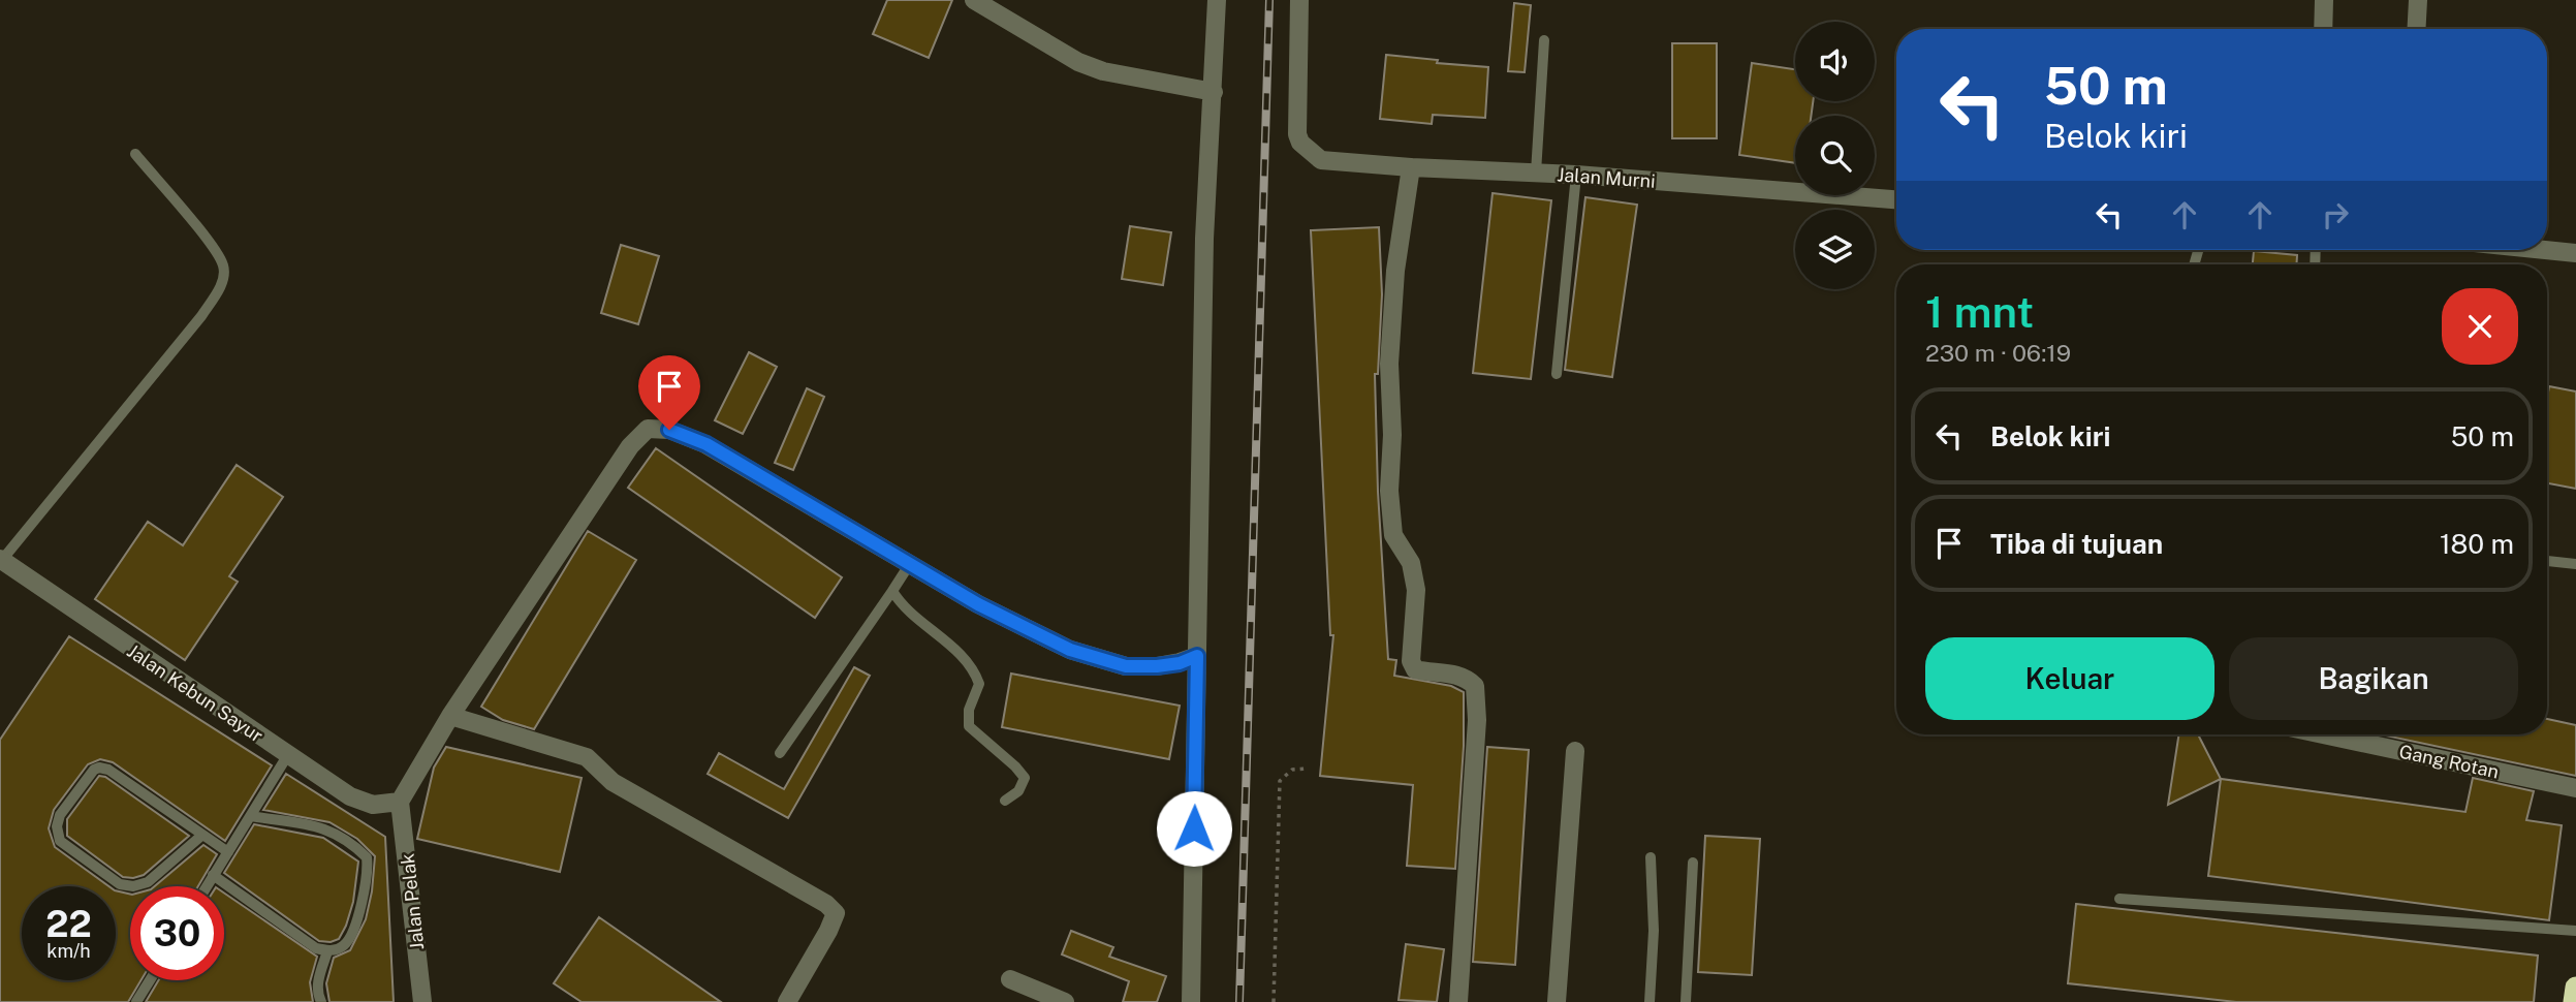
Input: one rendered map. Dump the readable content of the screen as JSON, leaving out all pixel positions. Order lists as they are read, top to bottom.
{
  "streets": {
    "street": [
      "Jalan Murni",
      "Jalan Kebun Sayur",
      "Gang Rotan",
      "Jalan Pelak"
    ]
  },
  "crossings": [
    ["Jalan Kebun Sayur", "Jalan Pelak"]
  ],
  "page": {
    "turn": ["50 m", "Belok kiri"],
    "heading": ["1 mnt", "230 m · 06:19"],
    "list": [
      {
        "name": "Belok kiri",
        "value": "50 m"
      },
      {
        "name": "Tiba di tujuan",
        "value": "180 m"
      }
    ],
    "buttons": ["Keluar", "Bagikan"],
    "speed": "22 km/h",
    "limit": "30"
  }
}
